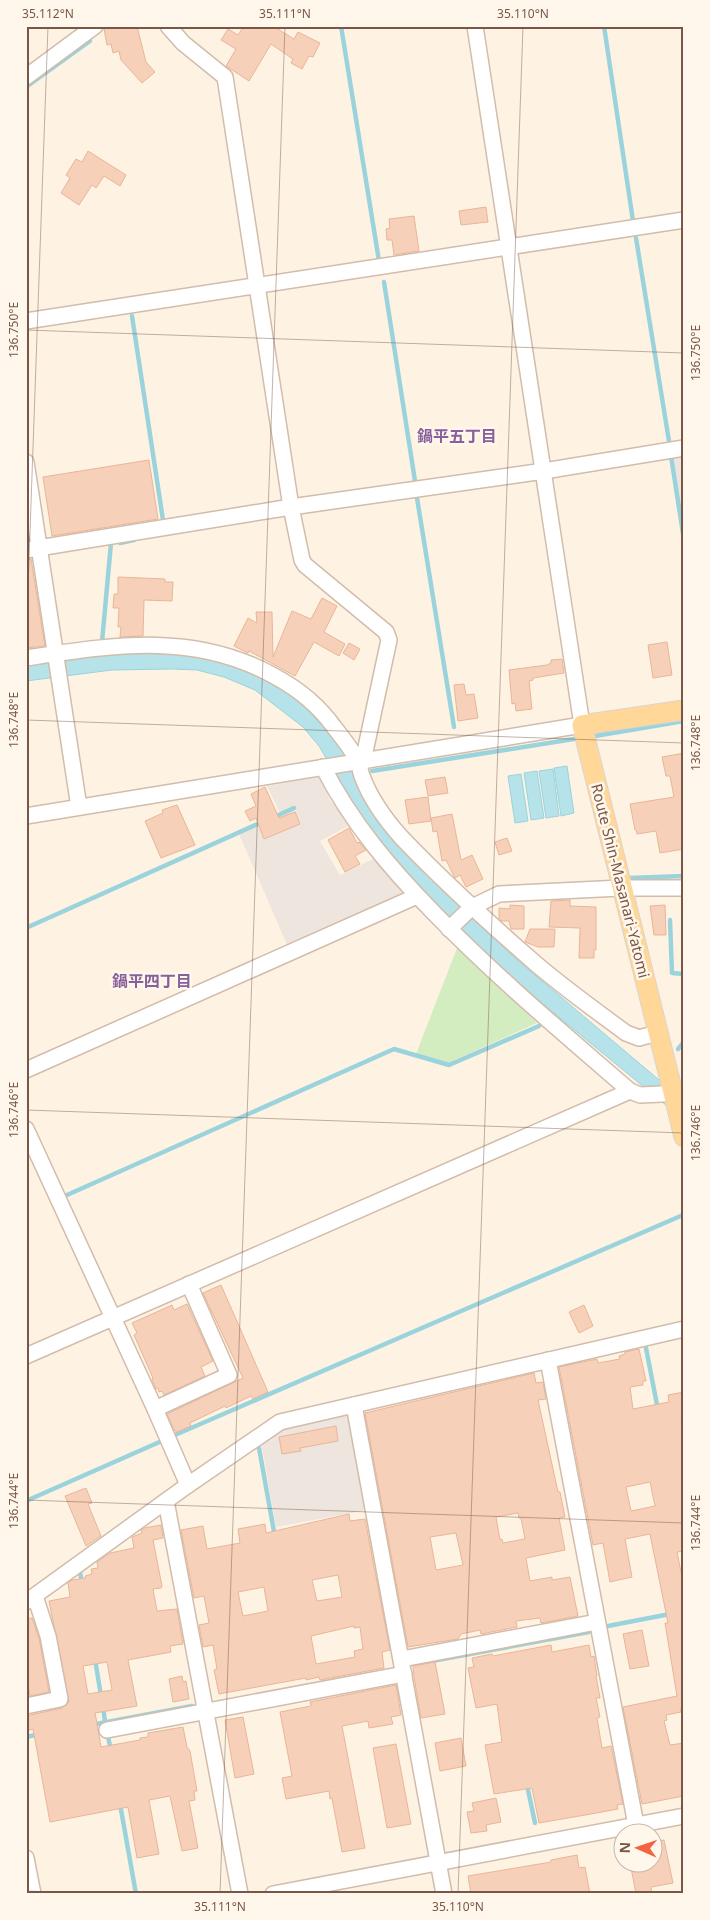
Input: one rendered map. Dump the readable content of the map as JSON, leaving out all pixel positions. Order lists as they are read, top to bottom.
{
  "streets": {
    "main road": ["Route Shin-Masanari-Yatomi"]
  },
  "districts": ["鍋平五丁目", "鍋平四丁目"],
  "north": "left",
  "coordinates": [
    "35.112°N",
    "35.111°N",
    "35.110°N",
    "136.750°E",
    "136.748°E",
    "136.746°E",
    "136.744°E"
  ]
}
